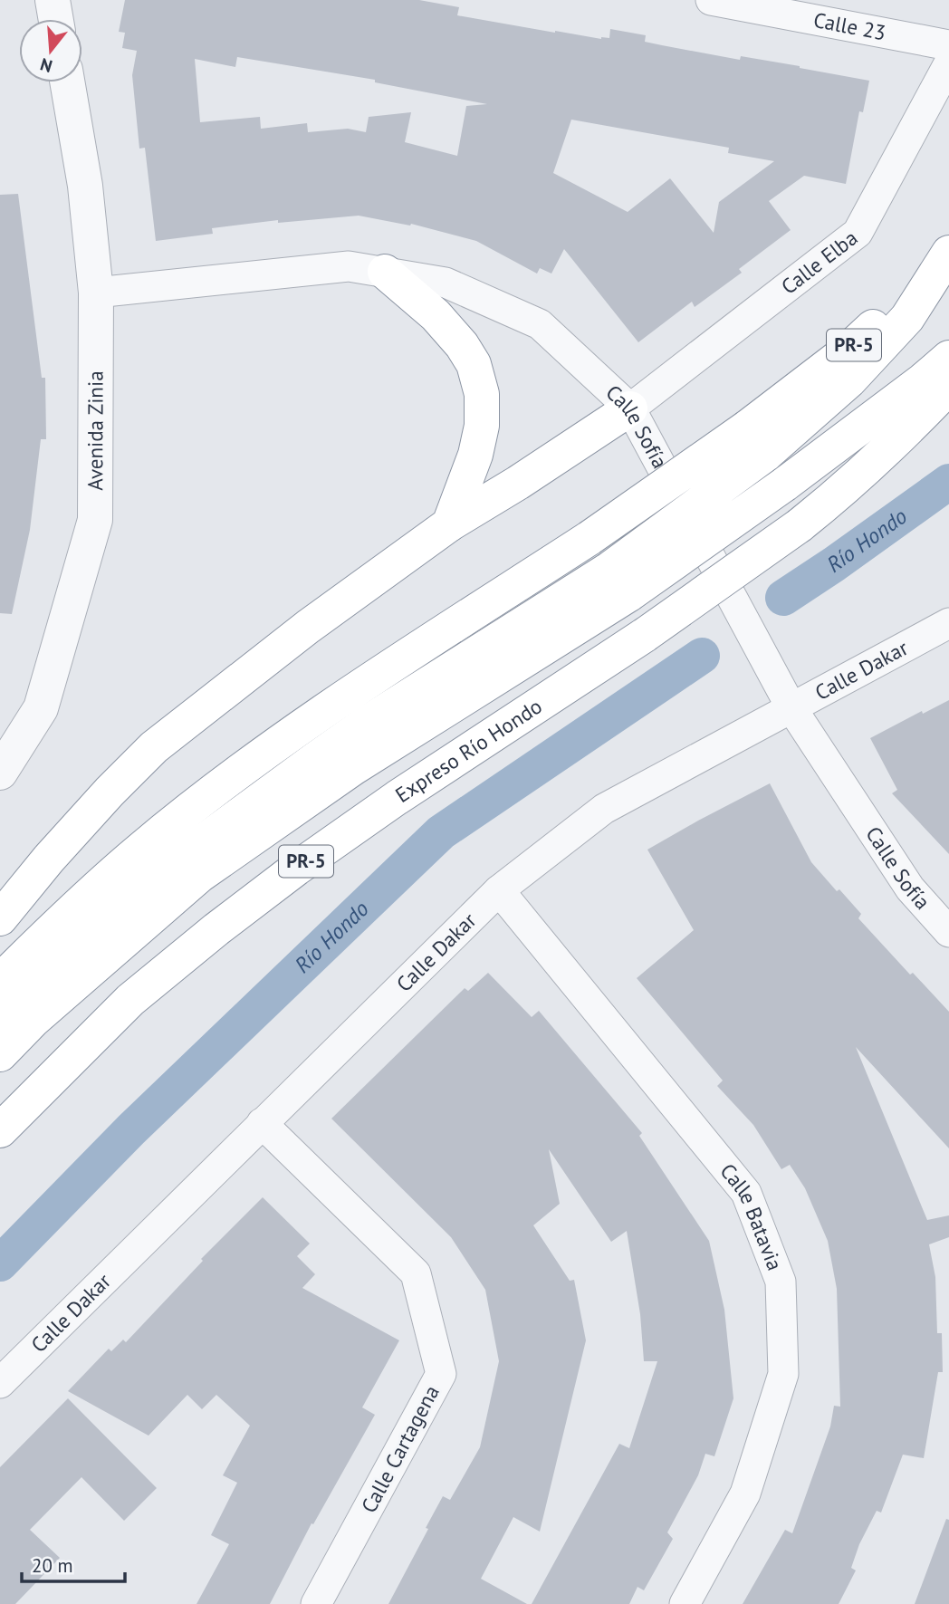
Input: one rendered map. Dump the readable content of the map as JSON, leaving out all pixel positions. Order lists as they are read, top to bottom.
{
  "streets": {
    "highway": ["PR-5", "Expreso Río Hondo"],
    "street": [
      "Calle 23",
      "Calle Elba",
      "Calle Sofía",
      "Avenida Zinia",
      "Calle Dakar",
      "Calle Batavia",
      "Calle Cartagena"
    ]
  },
  "crossings": [
    ["Calle Elba", "Calle Sofía"],
    ["Calle Sofía", "Avenida Zinia"],
    ["Calle Sofía", "Calle Dakar"],
    ["Calle Dakar", "Calle Batavia"],
    ["Calle Dakar", "Calle Cartagena"]
  ],
  "water": ["Río Hondo"],
  "scale_bar": "20 m",
  "north": "bottom"
}
